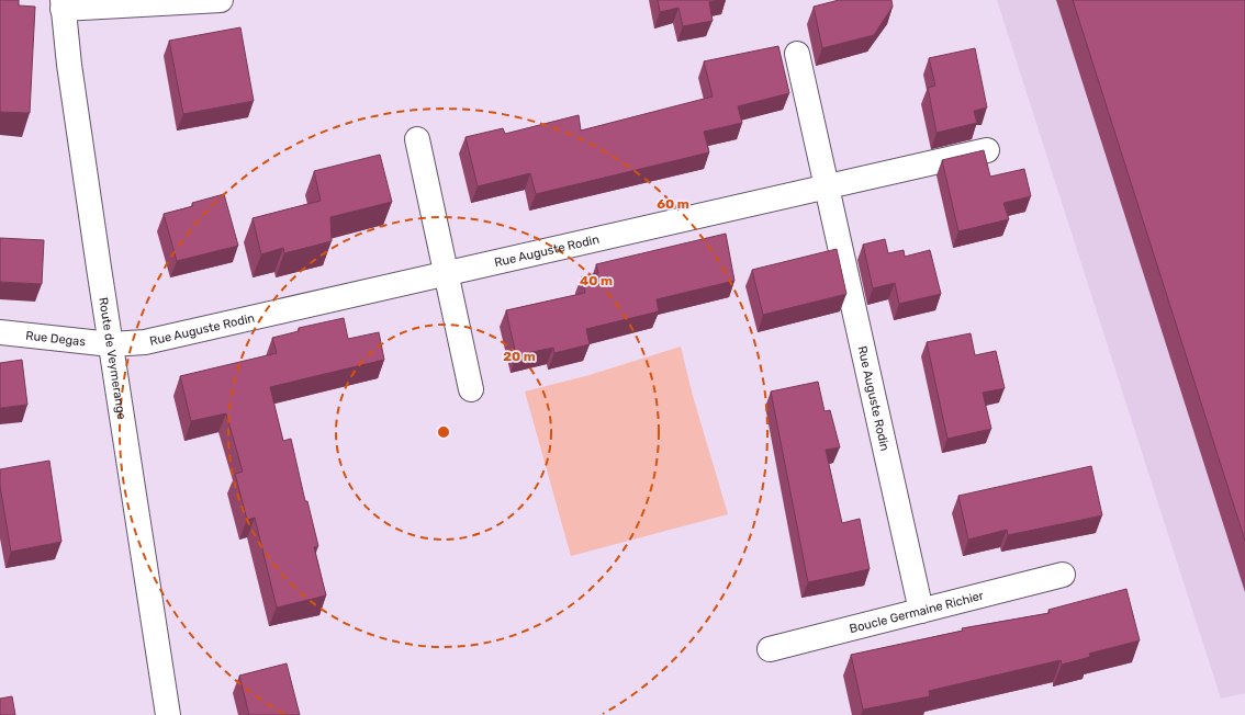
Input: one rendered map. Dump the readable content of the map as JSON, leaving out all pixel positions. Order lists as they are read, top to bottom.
{
  "streets": {
    "street": [
      "Rue Auguste Rodin",
      "Rue Degas",
      "Route de Veymerange",
      "Boucle Germaine Richier"
    ]
  },
  "crossings": [
    ["Rue Auguste Rodin", "Rue Degas"],
    ["Rue Auguste Rodin", "Route de Veymerange"],
    ["Rue Auguste Rodin", "Boucle Germaine Richier"],
    ["Rue Degas", "Route de Veymerange"]
  ],
  "rings": ["60 m", "40 m", "20 m"]
}
